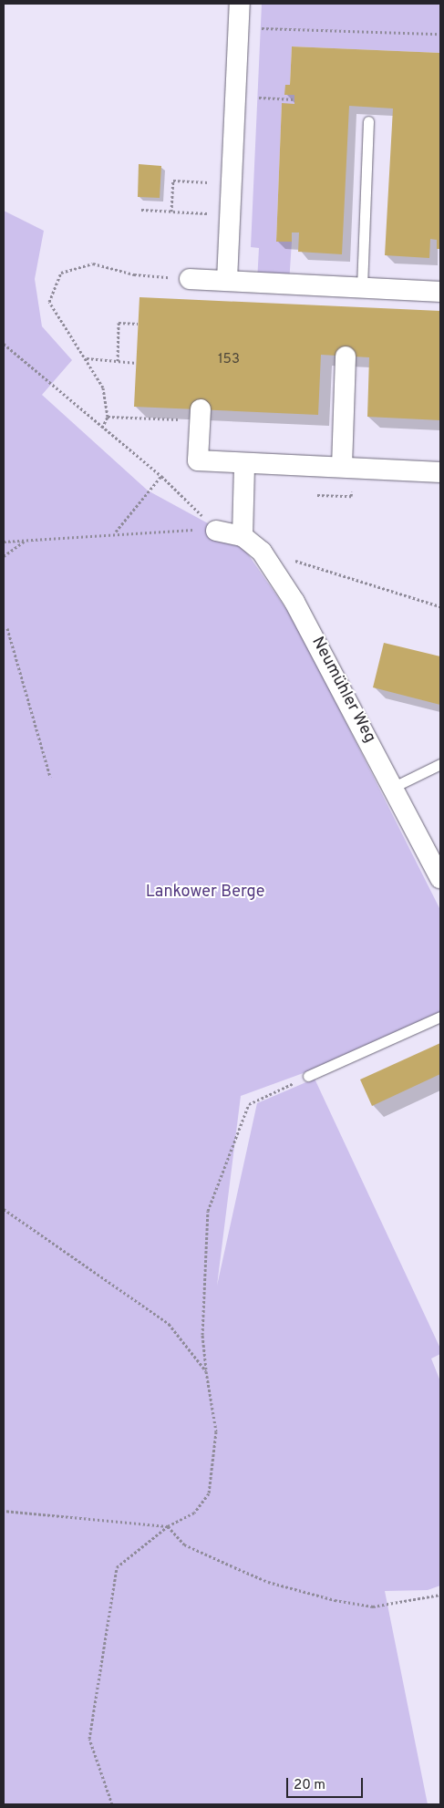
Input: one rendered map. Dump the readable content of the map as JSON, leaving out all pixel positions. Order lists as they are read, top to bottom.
{
  "streets": {
    "street": ["Neumühler Weg"]
  },
  "parks": ["Lankower Berge"],
  "house_numbers": ["153"],
  "scale_bar": "20 m"
}
